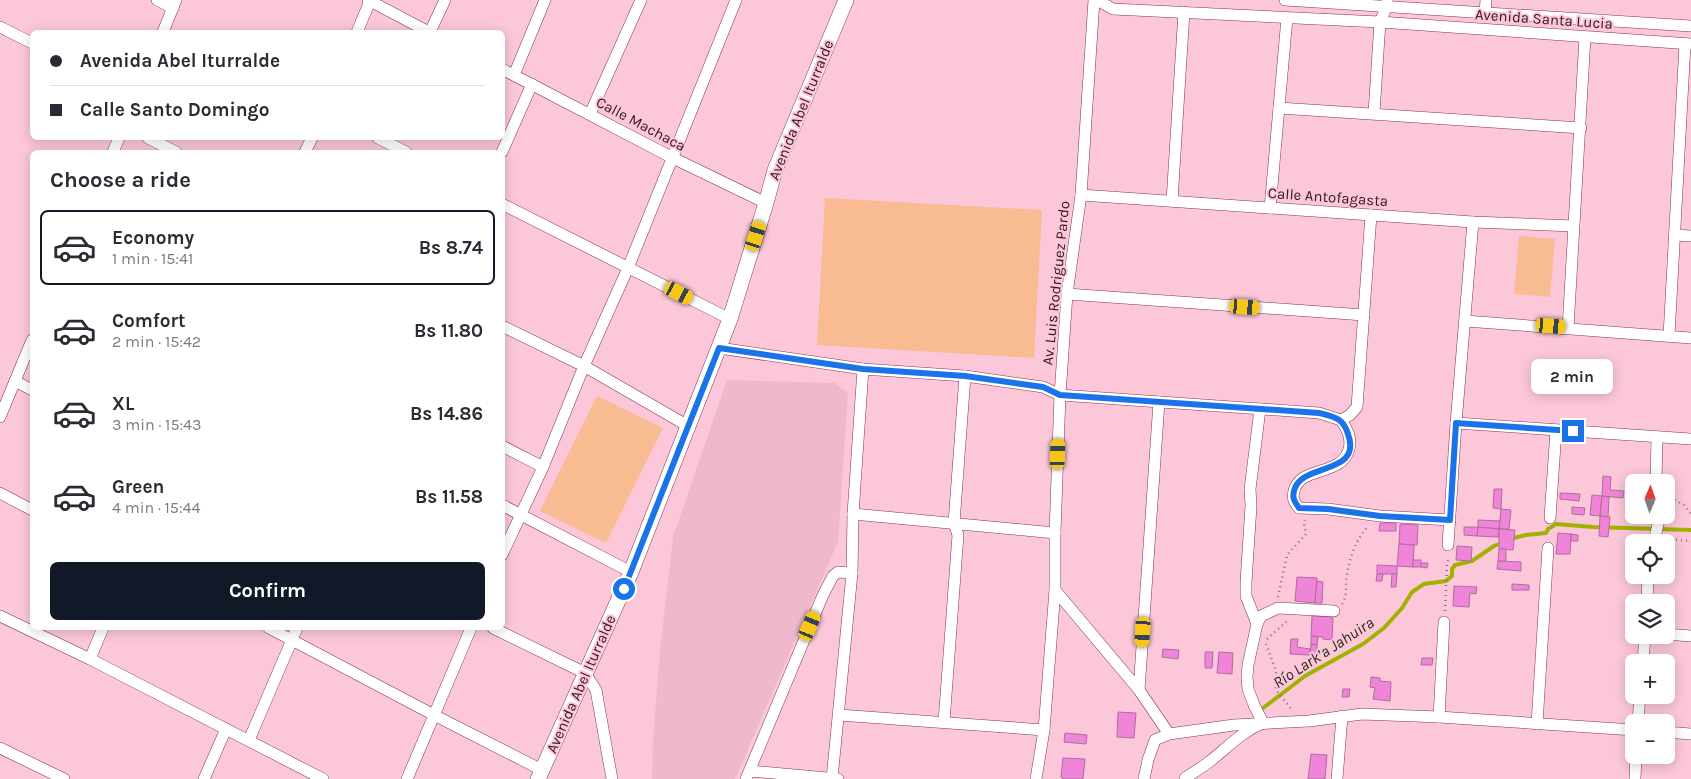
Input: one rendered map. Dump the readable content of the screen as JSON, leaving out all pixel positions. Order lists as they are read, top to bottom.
{
  "streets": {
    "street": [
      "Avenida Santa Lucia",
      "Avenida Abel Iturralde",
      "Calle Machaca",
      "Calle Antofagasta",
      "Av. Luis Rodriguez Pardo"
    ]
  },
  "crossings": [
    ["Avenida Santa Lucia", "Av. Luis Rodriguez Pardo"],
    ["Avenida Abel Iturralde", "Calle Machaca"],
    ["Calle Antofagasta", "Av. Luis Rodriguez Pardo"]
  ],
  "water": ["Río Lark’a Jahuira"],
  "north": "top",
  "page": {
    "banner": ["Avenida Abel Iturralde", "Calle Santo Domingo"],
    "heading": "Choose a ride",
    "list": [
      {
        "name": "Economy",
        "note": "1 min · 15:41",
        "value": "Bs 8.74"
      },
      {
        "name": "Comfort",
        "note": "2 min · 15:42",
        "value": "Bs 11.80"
      },
      {
        "name": "XL",
        "note": "3 min · 15:43",
        "value": "Bs 14.86"
      },
      {
        "name": "Green",
        "note": "4 min · 15:44",
        "value": "Bs 11.58"
      }
    ],
    "bubble": "2 min",
    "map_buttons": ["+", "−"],
    "buttons": "Confirm"
  }
}
